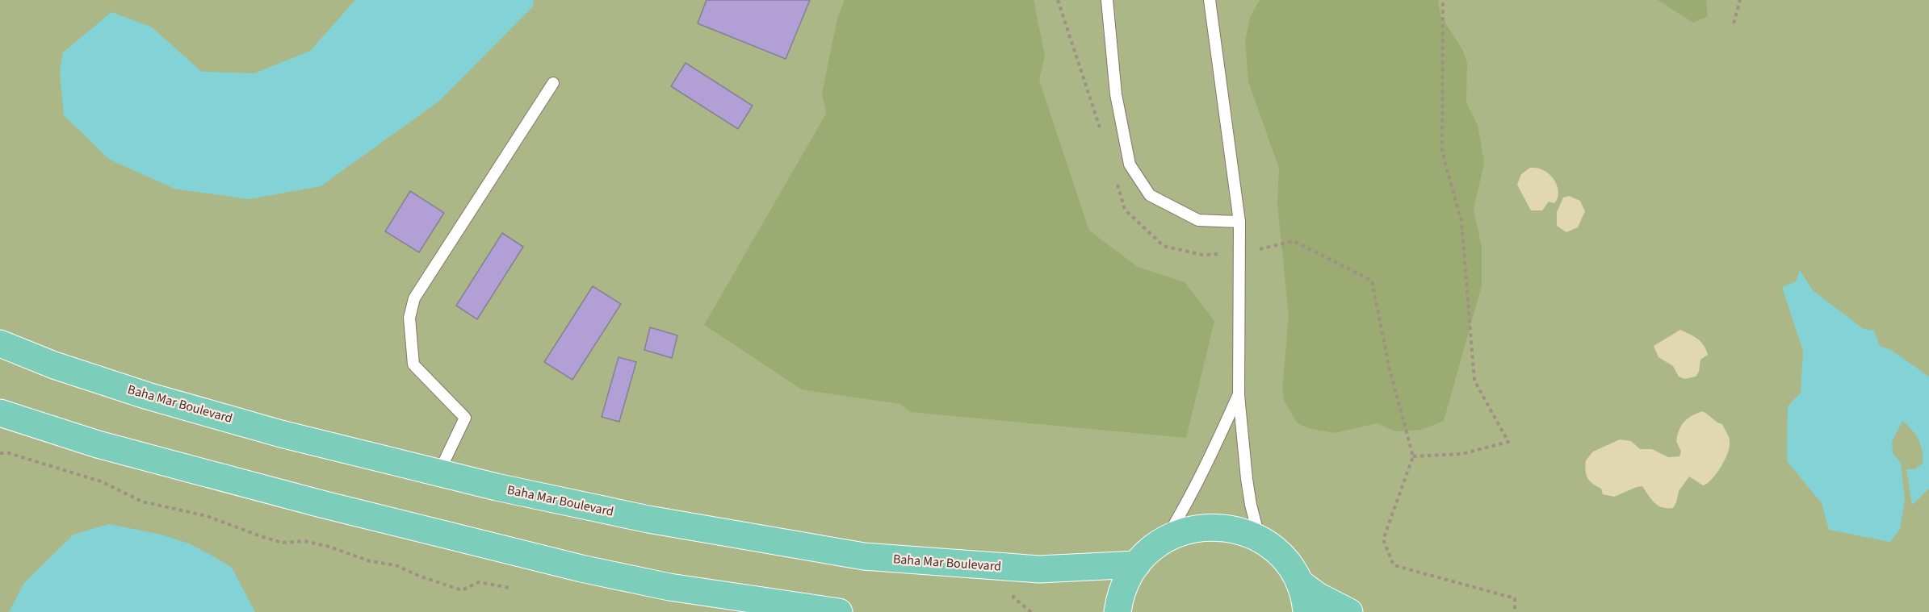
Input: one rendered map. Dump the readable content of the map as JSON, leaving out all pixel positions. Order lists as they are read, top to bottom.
{
  "streets": {
    "main road": ["Baha Mar Boulevard"]
  }
}
